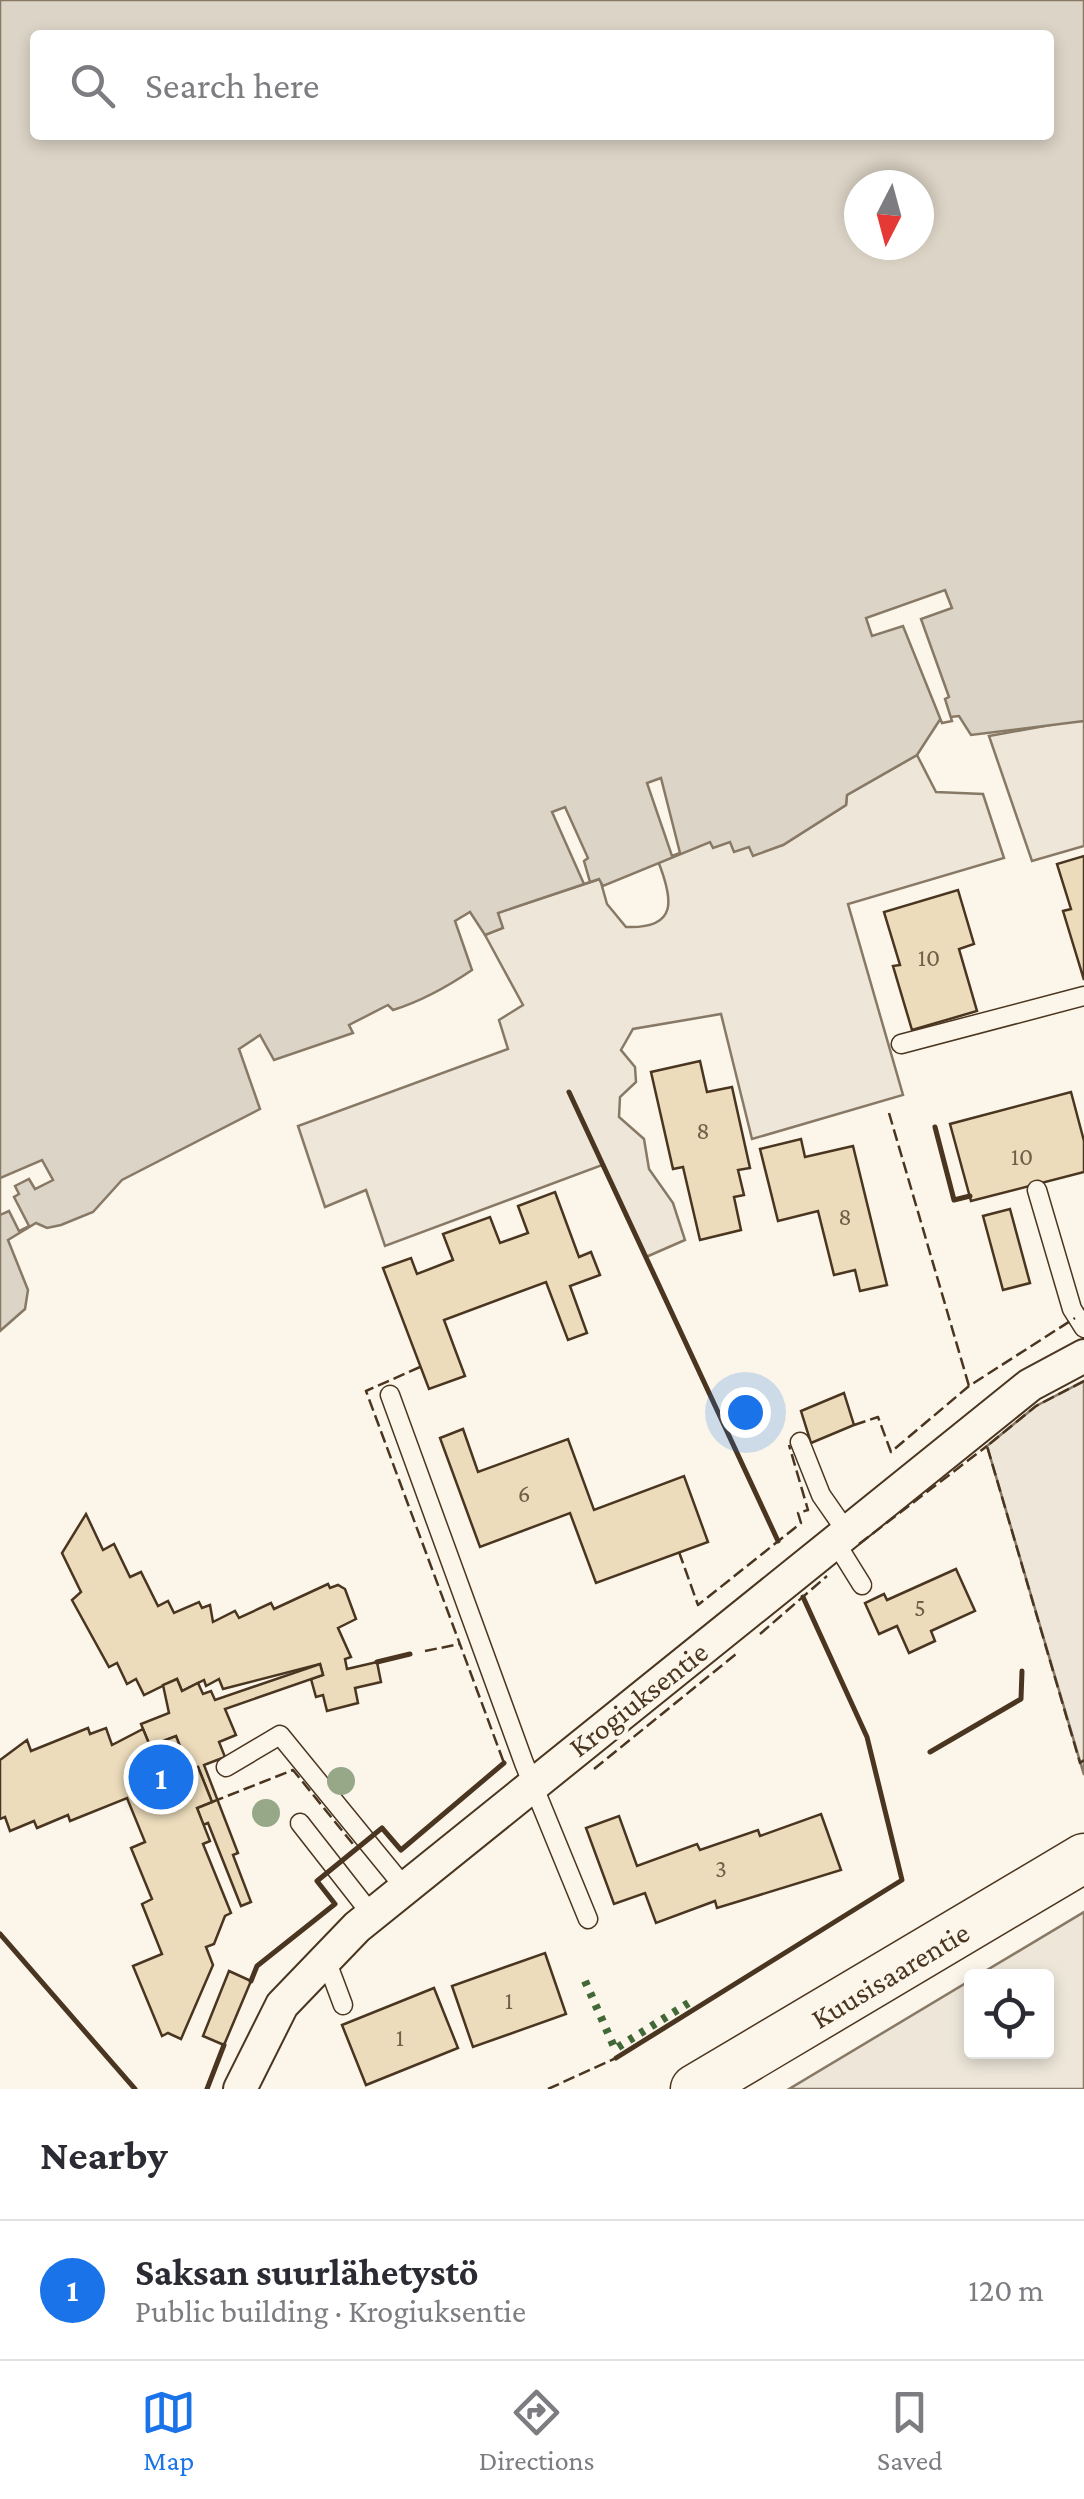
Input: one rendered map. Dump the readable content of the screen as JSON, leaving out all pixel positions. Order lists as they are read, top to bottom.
{
  "streets": {
    "main road": ["Kuusisaarentie"],
    "street": ["Krogiuksentie"]
  },
  "house_numbers": [
    "10",
    "8",
    "10",
    "8",
    "6",
    "5",
    "3",
    "1",
    "1"
  ],
  "north": "bottom",
  "page": {
    "search": "Search here",
    "pins": "1",
    "heading": "Nearby",
    "list": [
      {
        "mark": "1",
        "name": "Saksan suurlähetystö",
        "note": "Public building · Krogiuksentie",
        "value": "120 m"
      }
    ],
    "nav": ["Map", "Directions", "Saved"]
  }
}
